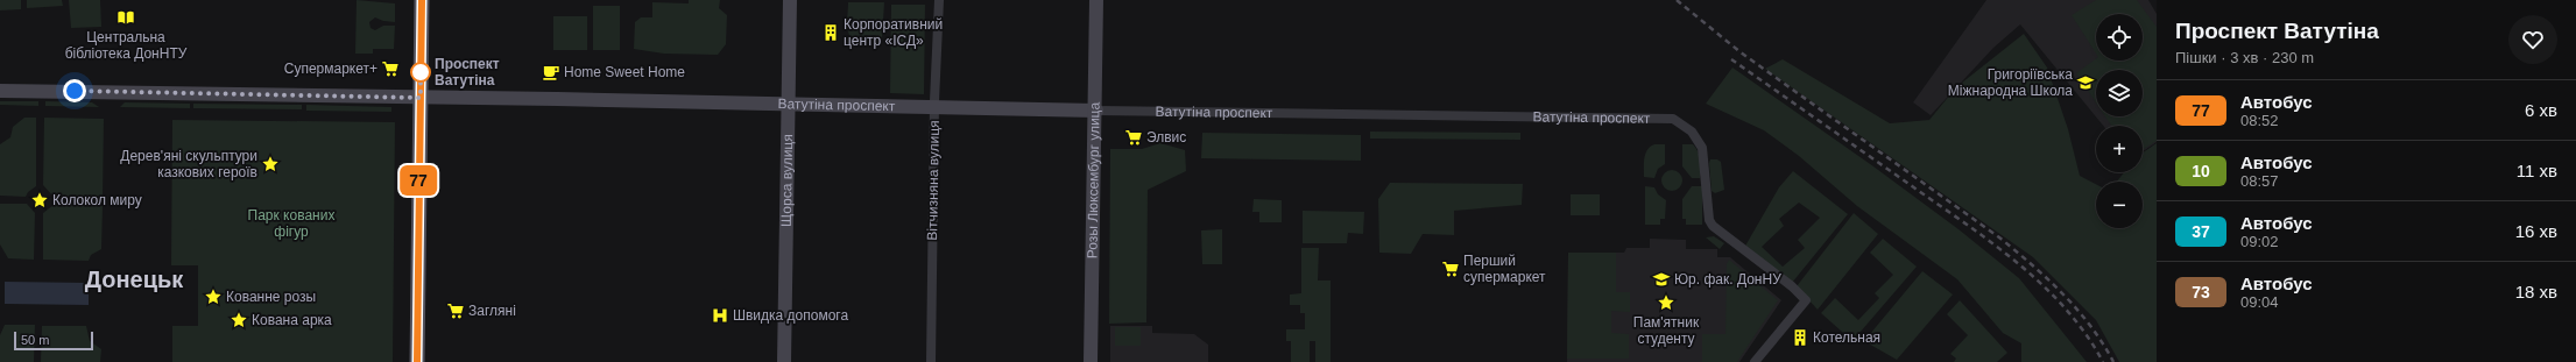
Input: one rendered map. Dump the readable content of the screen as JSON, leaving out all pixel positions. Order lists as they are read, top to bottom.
{
  "streets": {
    "street": [
      "Ватутіна проспект",
      "Щорса вулиця",
      "Вітчизняна вулиця",
      "Розы Люксембург улица"
    ]
  },
  "crossings": [
    ["Ватутіна проспект", "Щорса вулиця"],
    ["Ватутіна проспект", "Вітчизняна вулиця"],
    ["Ватутіна проспект", "Розы Люксембург улица"]
  ],
  "districts": ["Донецьк"],
  "parks": ["Парк кованих фігур"],
  "places": {
    "library": ["Центральна бібліотека ДонНТУ"],
    "building": ["Корпоративний центр «ІСД»", "Котельная"],
    "supermarket": [
      "Супермаркет+",
      "Элвис",
      "Перший супермаркет",
      "Загляні"
    ],
    "other": ["Проспект Ватутіна"],
    "cafe": ["Home Sweet Home"],
    "school or university": ["Григоріївська Міжнародна Школа", "Юр. фак. ДонНУ"],
    "place": [
      "Дерев'яні скульптури казкових героїв",
      "Колокол миру",
      "Кованне розы",
      "Пам'ятник студенту",
      "Кована арка"
    ],
    "hospital": ["Швидка допомога"]
  },
  "lines": ["bus line 77"],
  "scale_bar": "50 m",
  "page": {
    "on_map": "77",
    "heading": ["Проспект Ватутіна", "Пішки · 3 хв · 230 m"],
    "map_buttons": ["+", "−"],
    "list": [
      {
        "mark": "77",
        "name": "Автобус",
        "note": "08:52",
        "value": "6 хв"
      },
      {
        "mark": "10",
        "name": "Автобус",
        "note": "08:57",
        "value": "11 хв"
      },
      {
        "mark": "37",
        "name": "Автобус",
        "note": "09:02",
        "value": "16 хв"
      },
      {
        "mark": "73",
        "name": "Автобус",
        "note": "09:04",
        "value": "18 хв"
      }
    ],
    "scale": "50 m"
  }
}
